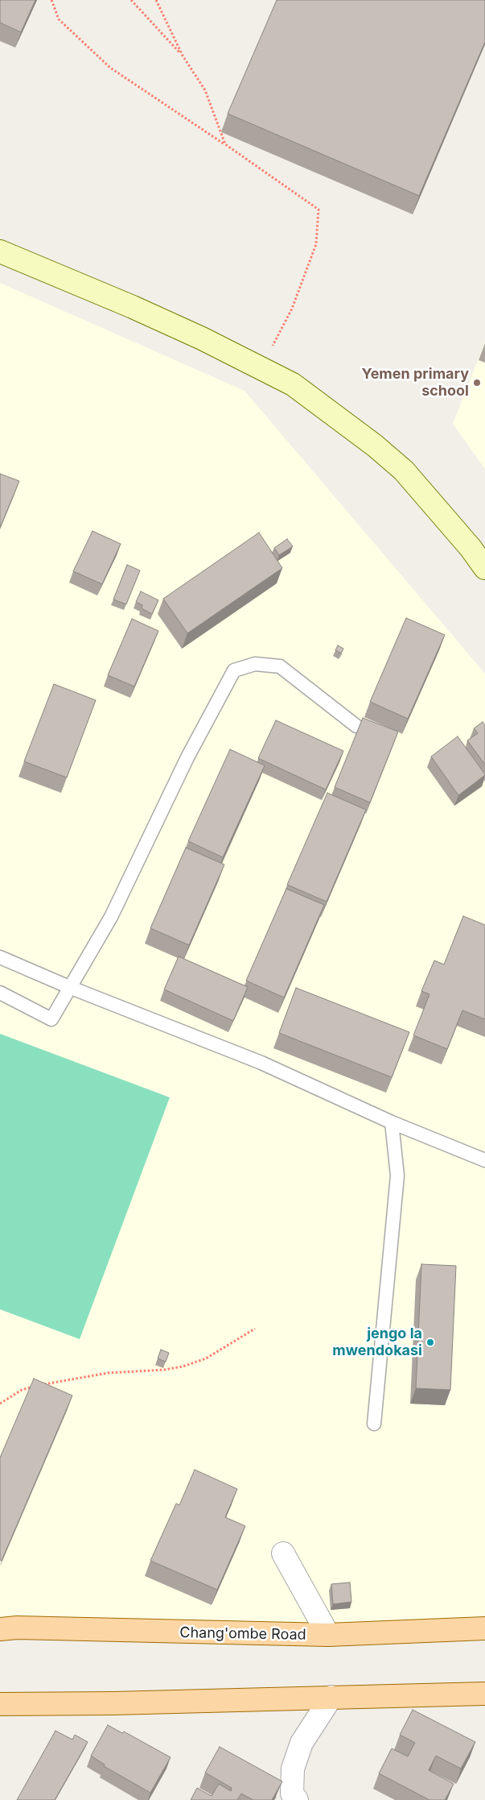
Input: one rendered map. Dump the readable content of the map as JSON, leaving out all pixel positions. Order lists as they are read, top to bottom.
{
  "streets": {
    "main road": ["Chang'ombe Road"]
  },
  "places": ["Yemen primary school", "jengo la mwendokasi"]
}
